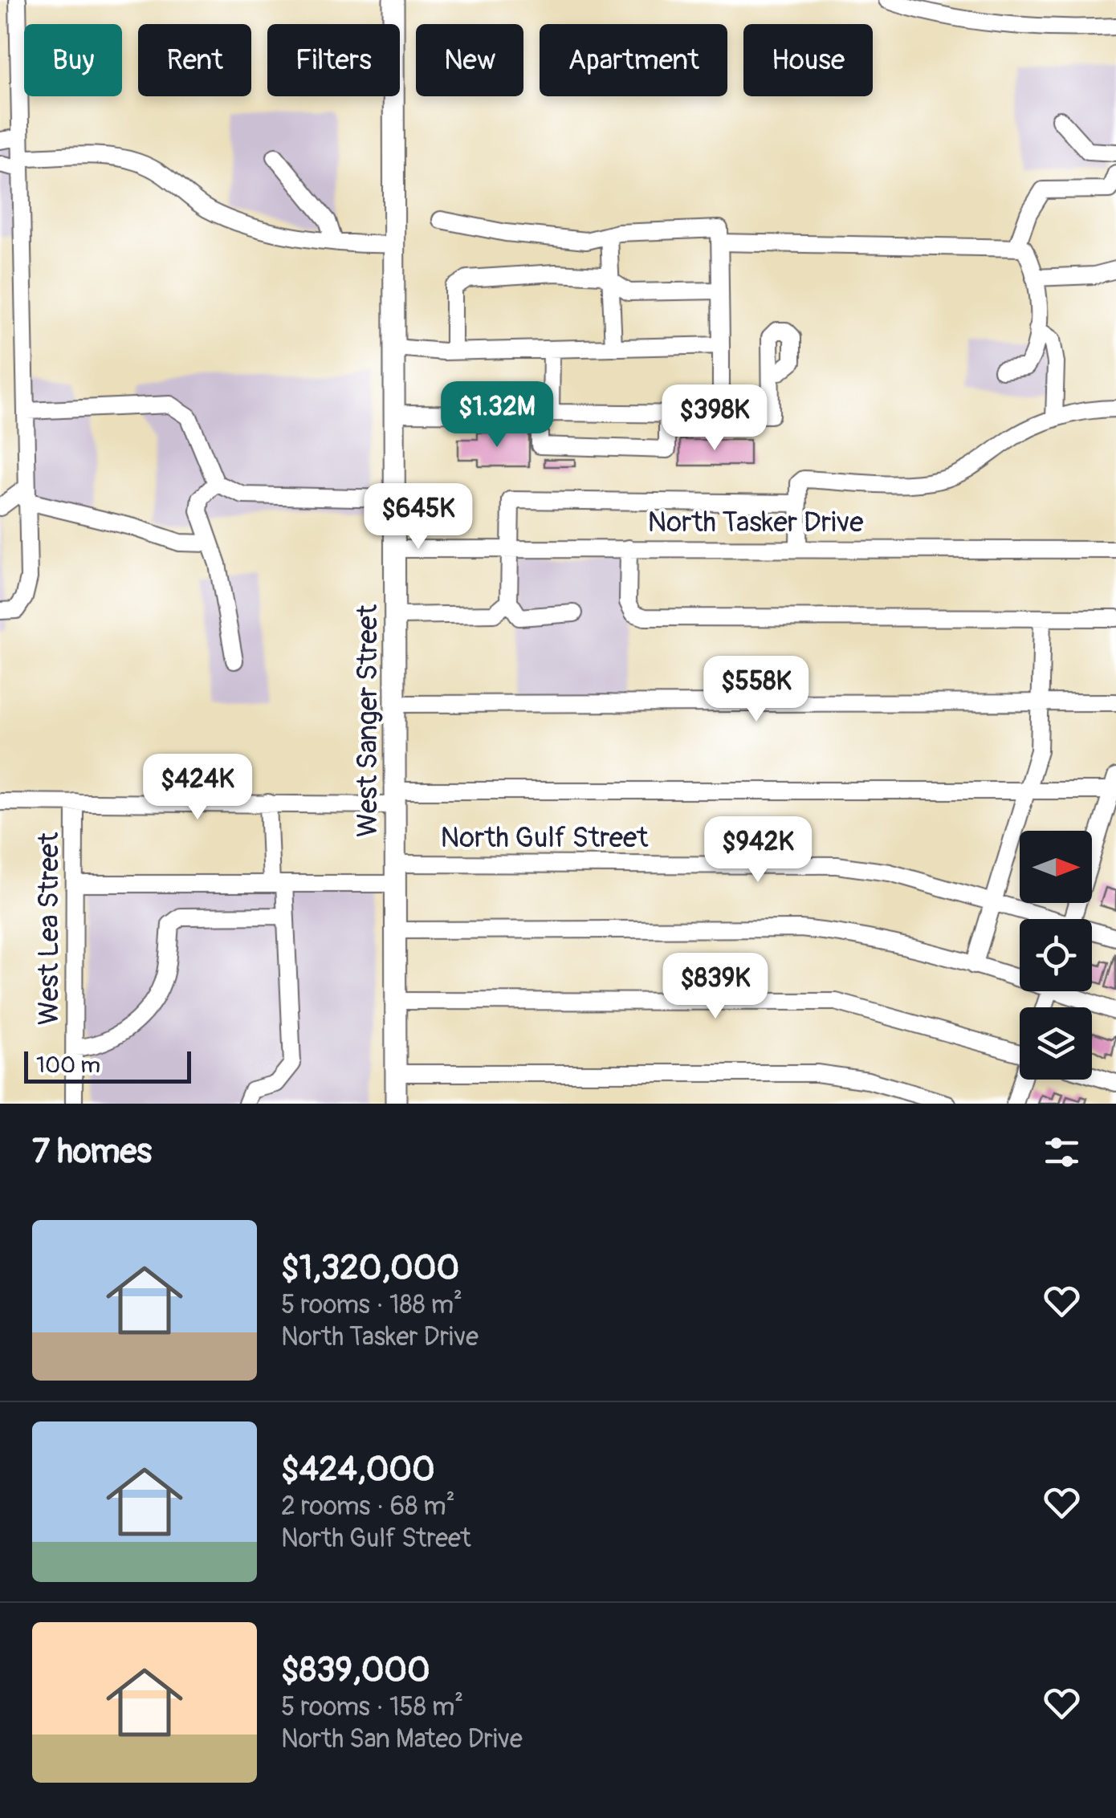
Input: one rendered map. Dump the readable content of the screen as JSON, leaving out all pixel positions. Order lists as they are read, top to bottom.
{
  "streets": {
    "main road": ["West Sanger Street"],
    "street": ["North Tasker Drive", "North Gulf Street", "West Lea Street"]
  },
  "crossings": [
    ["North Tasker Drive", "West Sanger Street"],
    ["West Sanger Street", "North Gulf Street"],
    ["North Gulf Street", "West Lea Street"]
  ],
  "scale_bar": "100 m",
  "north": "right",
  "page": {
    "chip": [
      "Buy",
      "Rent",
      "Filters",
      "New",
      "Apartment",
      "House"
    ],
    "price": [
      "$1.32M",
      "$398K",
      "$645K",
      "$558K",
      "$424K",
      "$942K",
      "$839K"
    ],
    "scale": "100 m",
    "heading": "7 homes",
    "list": [
      {
        "name": "$1,320,000",
        "note": "5 rooms · 188 m² · North Tasker Drive"
      },
      {
        "name": "$424,000",
        "note": "2 rooms · 68 m² · North Gulf Street"
      },
      {
        "name": "$839,000",
        "note": "5 rooms · 158 m² · North San Mateo Drive"
      }
    ]
  }
}
